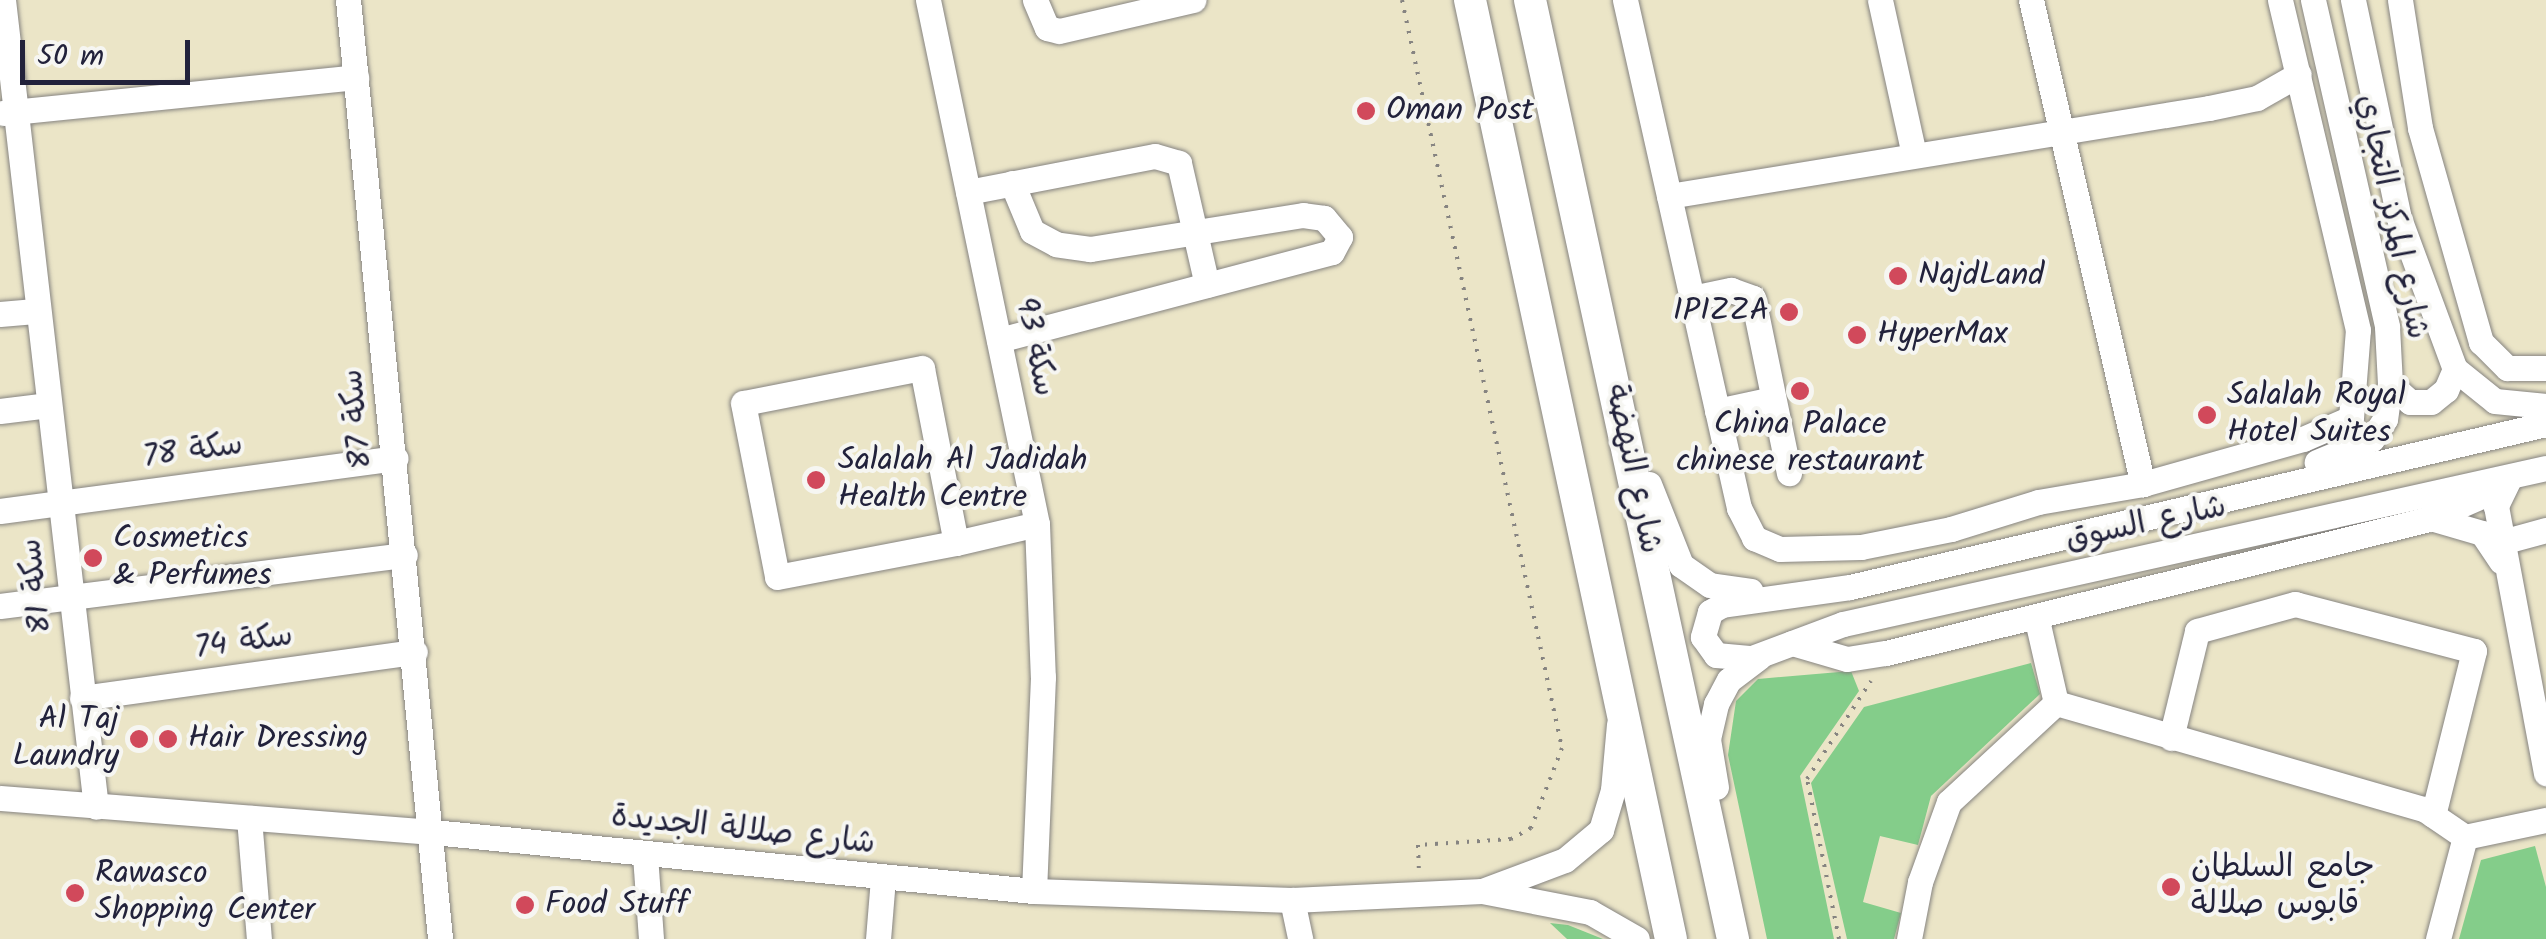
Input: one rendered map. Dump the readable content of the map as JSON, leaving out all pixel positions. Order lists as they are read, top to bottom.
{
  "streets": {
    "main road": ["شارع النهضة"],
    "street": [
      "شارع المركز التجاري",
      "سكة 93",
      "سكة 87",
      "سكة 78",
      "شارع السوق",
      "سكة 81",
      "سكة 74",
      "شارع صلالة الجديدة"
    ]
  },
  "crossings": [
    ["شارع المركز التجاري", "شارع السوق"],
    ["سكة 93", "شارع صلالة الجديدة"],
    ["سكة 87", "سكة 78"],
    ["سكة 87", "سكة 74"],
    ["سكة 87", "شارع صلالة الجديدة"],
    ["سكة 78", "سكة 81"],
    ["شارع النهضة", "شارع صلالة الجديدة"],
    ["سكة 81", "سكة 74"],
    ["سكة 81", "شارع صلالة الجديدة"]
  ],
  "places": [
    "Oman Post",
    "NajdLand",
    "IPIZZA",
    "HyperMax",
    "China Palace chinese restaurant",
    "Salalah Royal Hotel Suites",
    "Salalah Al Jadidah Health Centre",
    "Cosmetics & Perfumes",
    "Al Taj Laundry",
    "Hair Dressing",
    "جامع السلطان قابوس صلالة",
    "Rawasco Shopping Center",
    "Food Stuff"
  ],
  "scale_bar": "50 m"
}
